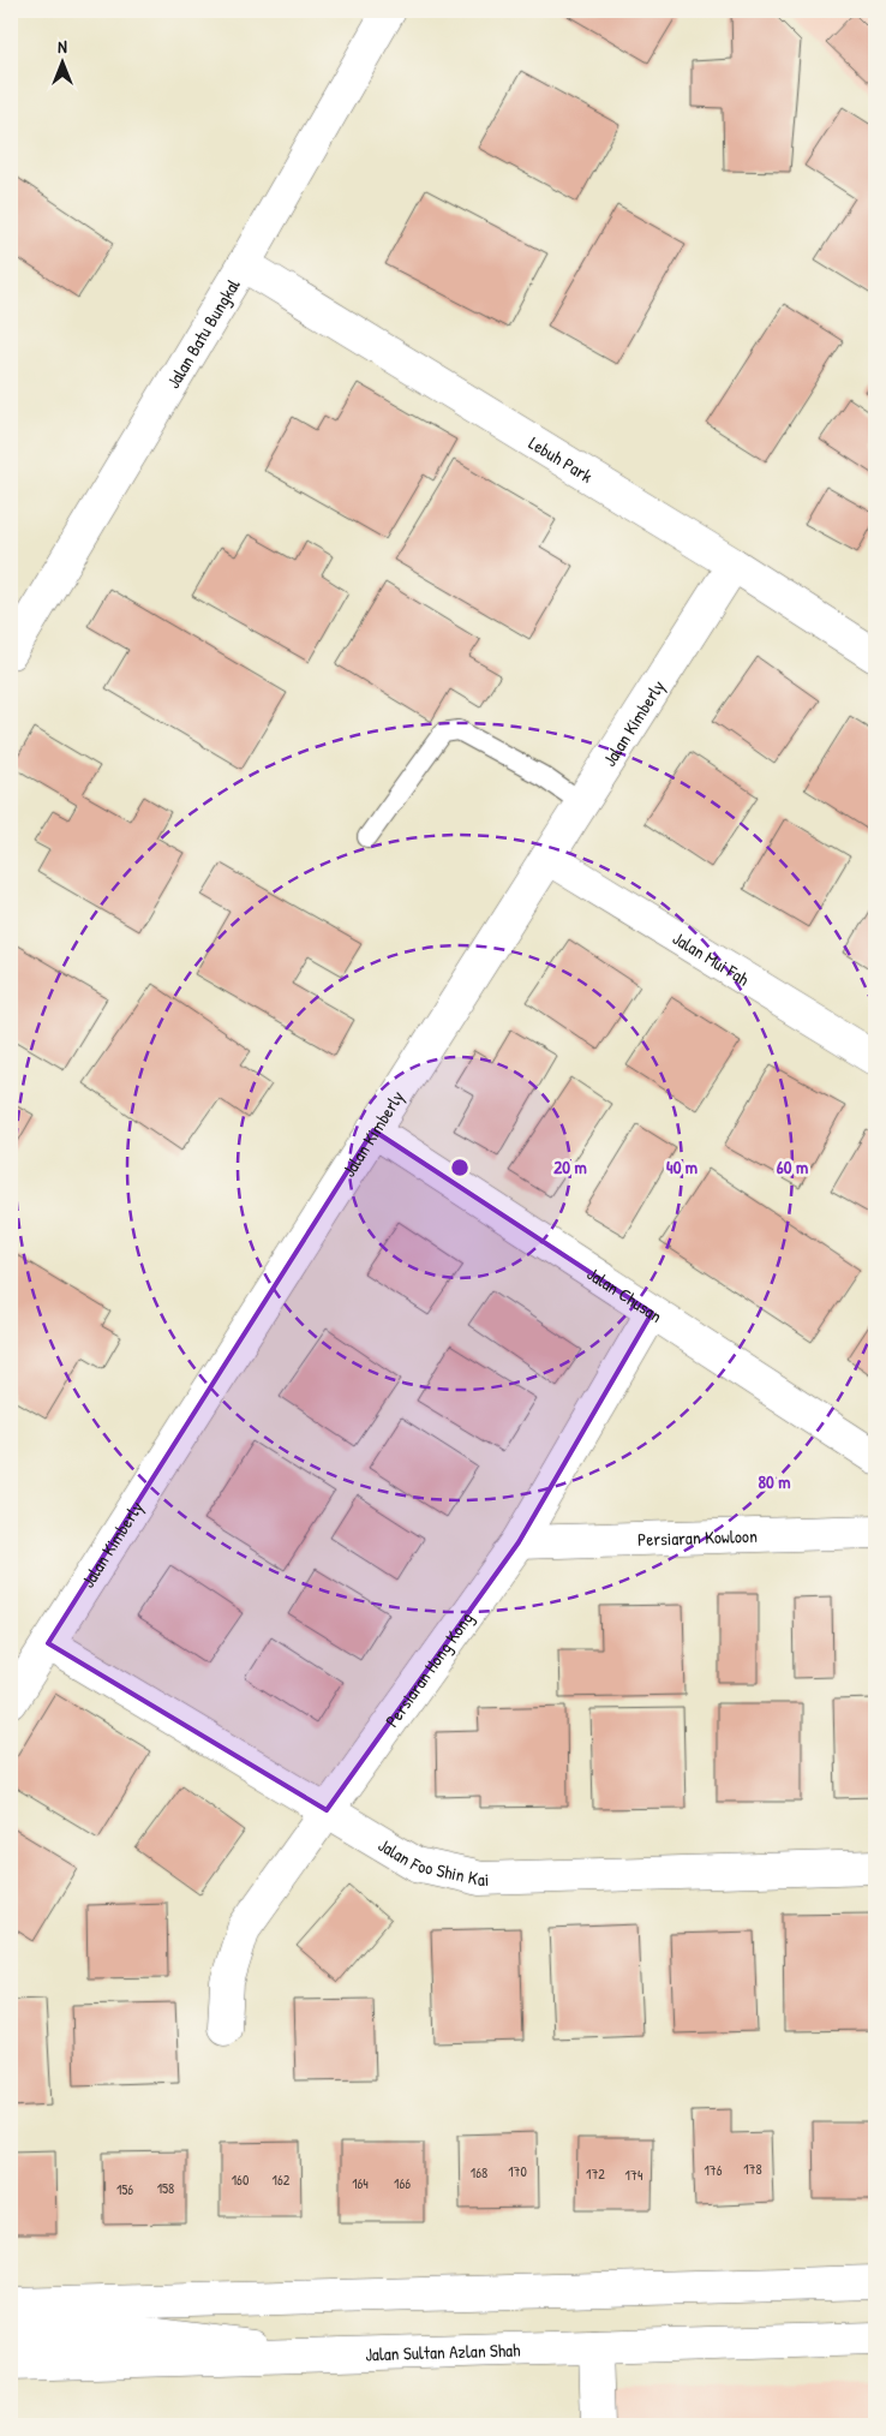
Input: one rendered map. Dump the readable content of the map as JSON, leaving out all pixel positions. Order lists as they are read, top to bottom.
{
  "streets": {
    "street": [
      "Jalan Batu Bungkal",
      "Lebuh Park",
      "Jalan Kimberly",
      "Jalan Mui Fah",
      "Jalan Chusan",
      "Persiaran Kowloon",
      "Persiaran Hong Kong",
      "Jalan Foo Shin Kai",
      "Jalan Sultan Azlan Shah"
    ]
  },
  "crossings": [
    ["Jalan Batu Bungkal", "Lebuh Park"],
    ["Lebuh Park", "Jalan Kimberly"],
    ["Jalan Kimberly", "Jalan Mui Fah"],
    ["Jalan Kimberly", "Jalan Chusan"],
    ["Jalan Kimberly", "Jalan Foo Shin Kai"],
    ["Jalan Chusan", "Persiaran Hong Kong"],
    ["Persiaran Kowloon", "Persiaran Hong Kong"],
    ["Persiaran Hong Kong", "Jalan Foo Shin Kai"]
  ],
  "house_numbers": [
    "178",
    "176",
    "170",
    "168",
    "172",
    "174",
    "160",
    "162",
    "164",
    "166",
    "158",
    "156"
  ],
  "north": "top",
  "rings": [
    "20 m",
    "40 m",
    "60 m",
    "80 m"
  ]
}
